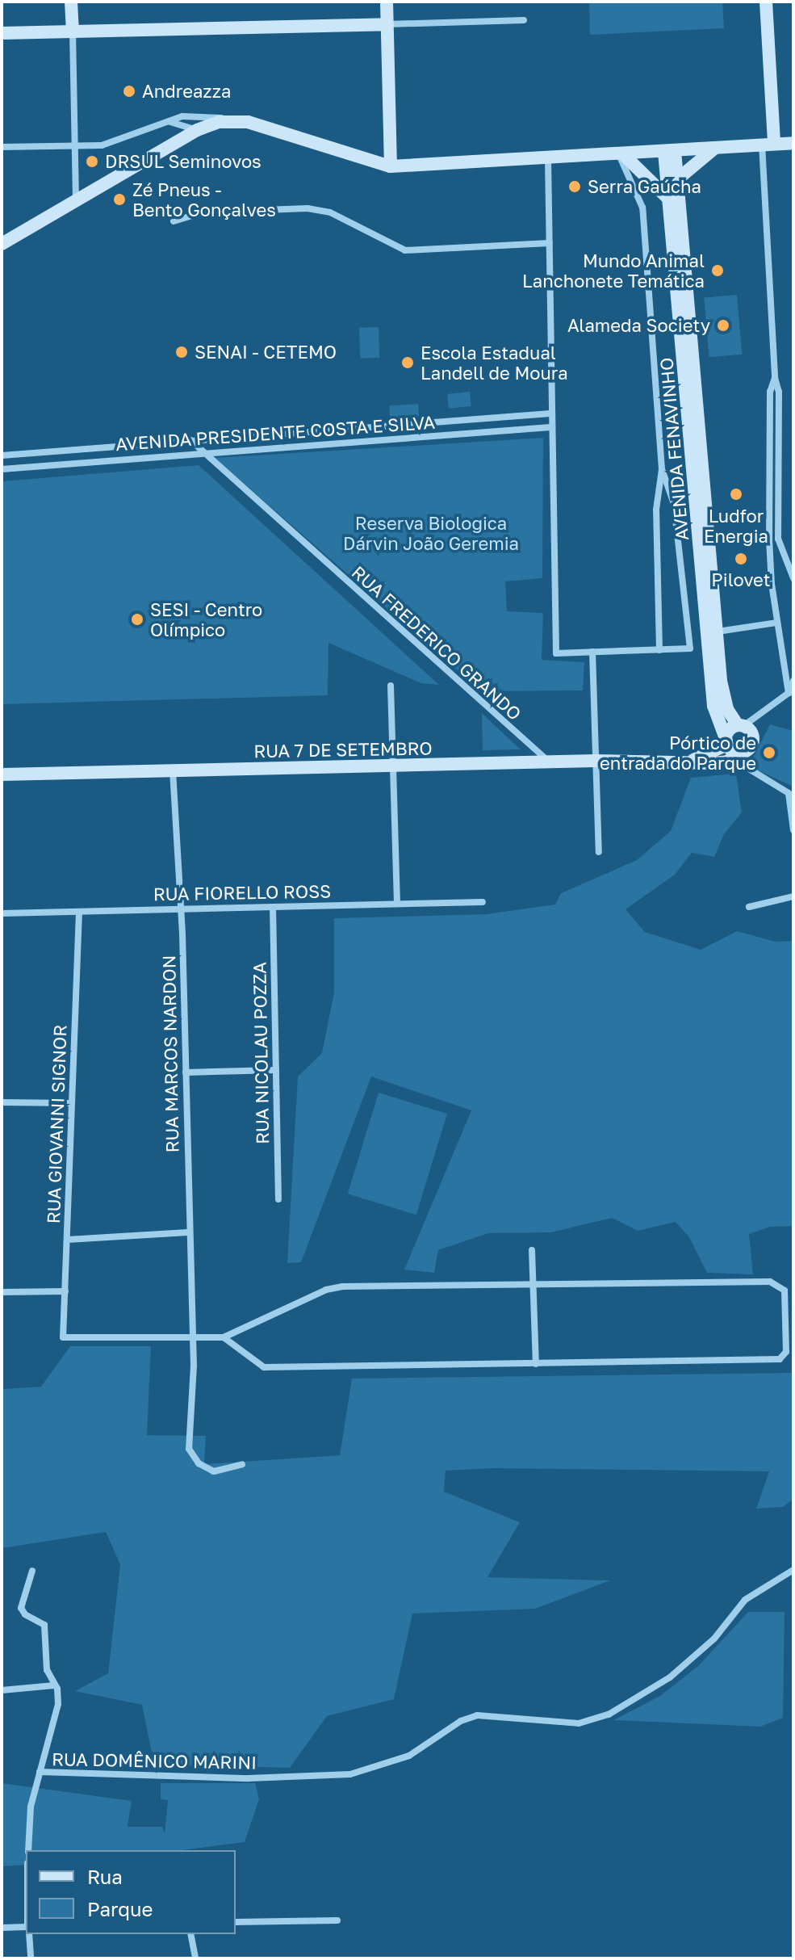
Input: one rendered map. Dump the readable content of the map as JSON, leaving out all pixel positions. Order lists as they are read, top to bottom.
{
  "streets": {
    "street": [
      "AVENIDA PRESIDENTE COSTA E SILVA",
      "AVENIDA FENAVINHO",
      "RUA FREDERICO GRANDO",
      "RUA 7 DE SETEMBRO",
      "RUA FIORELLO ROSS",
      "RUA NICOLAU POZZA",
      "RUA MARCOS NARDON",
      "RUA GIOVANNI SIGNOR",
      "RUA DOMÊNICO MARINI"
    ]
  },
  "crossings": [
    ["AVENIDA PRESIDENTE COSTA E SILVA", "RUA FREDERICO GRANDO"],
    ["AVENIDA FENAVINHO", "RUA 7 DE SETEMBRO"],
    ["RUA FREDERICO GRANDO", "RUA 7 DE SETEMBRO"],
    ["RUA 7 DE SETEMBRO", "RUA MARCOS NARDON"],
    ["RUA FIORELLO ROSS", "RUA NICOLAU POZZA"],
    ["RUA FIORELLO ROSS", "RUA MARCOS NARDON"],
    ["RUA FIORELLO ROSS", "RUA GIOVANNI SIGNOR"],
    ["RUA MARCOS NARDON", "RUA GIOVANNI SIGNOR"]
  ],
  "parks": ["Reserva Biologica Dárvin João Geremia"],
  "places": [
    "Andreazza",
    "DRSUL Seminovos",
    "Serra Gaúcha",
    "Zé Pneus - Bento Gonçalves",
    "Mundo Animal Lanchonete Temática",
    "Alameda Society",
    "SENAI - CETEMO",
    "Escola Estadual Landell de Moura",
    "Ludfor Energia",
    "Pilovet",
    "SESI - Centro Olímpico",
    "Pórtico de entrada do Parque"
  ],
  "legend": ["Rua", "Parque"]
}
